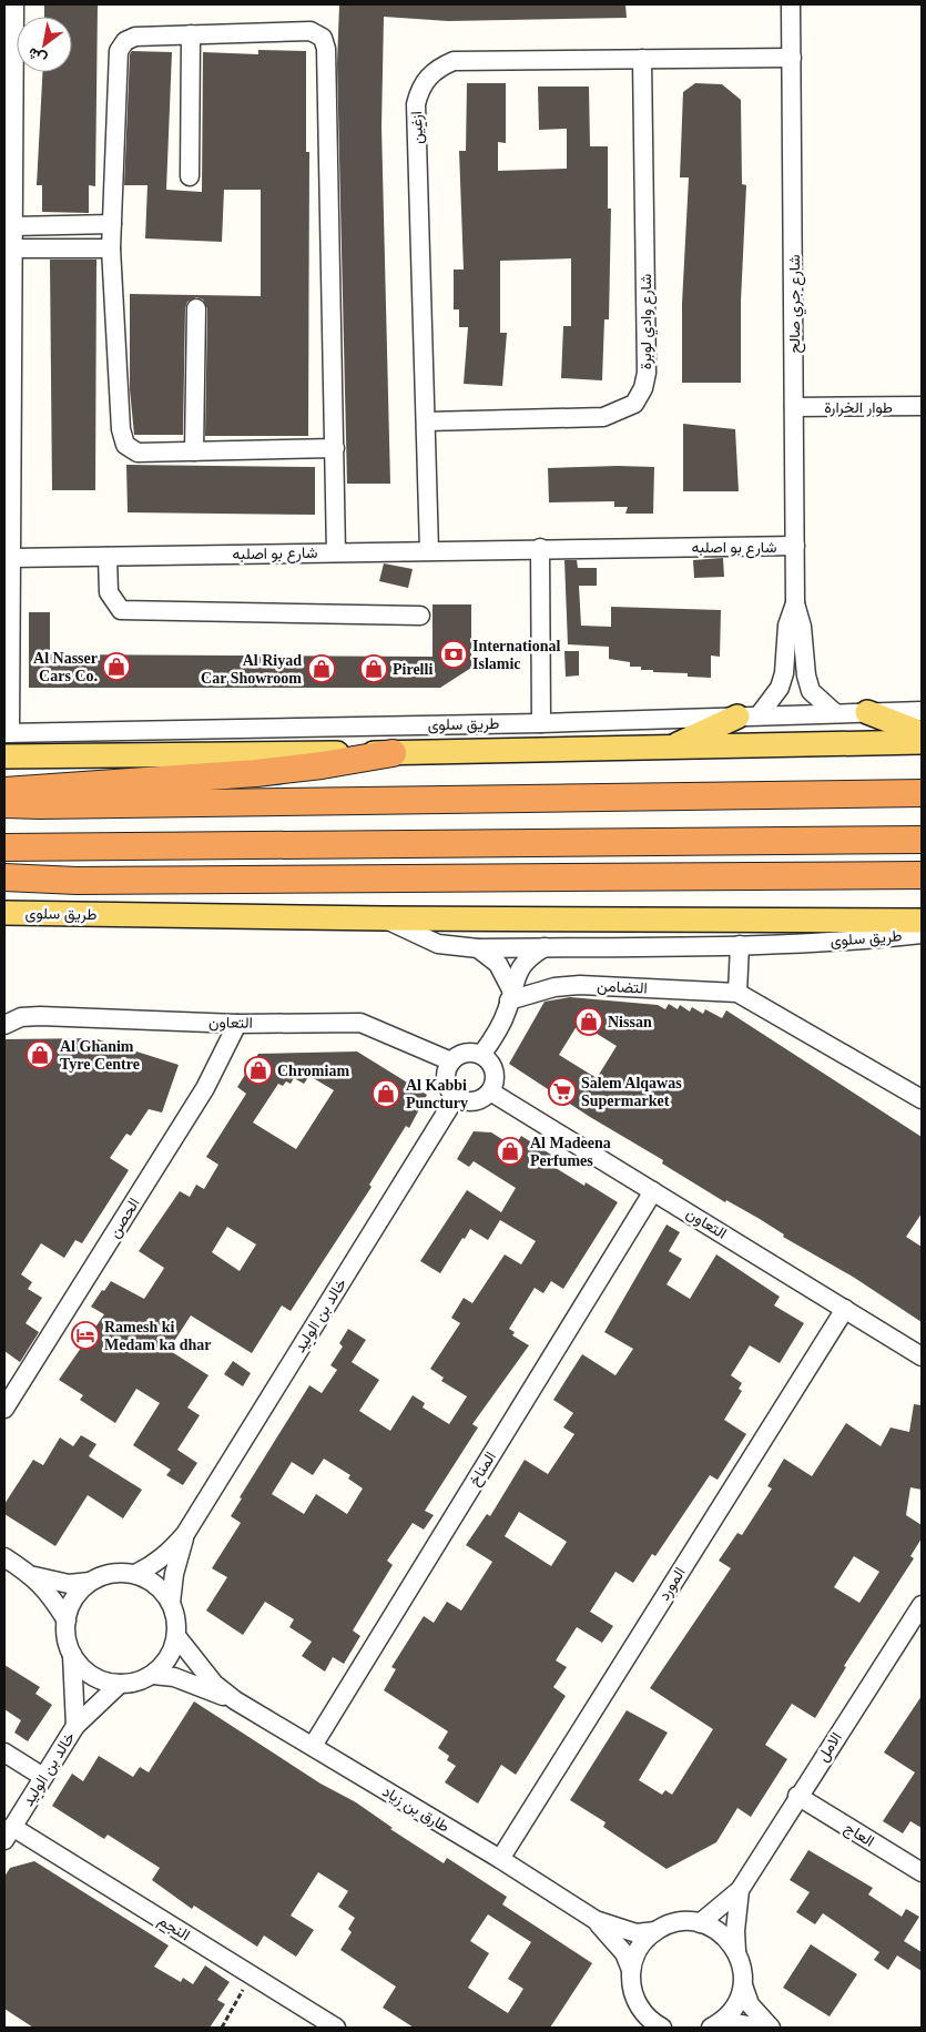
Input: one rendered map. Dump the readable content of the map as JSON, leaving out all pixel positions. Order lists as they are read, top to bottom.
{
  "streets": {
    "main road": ["طريق سلوى"],
    "street": [
      "ازغين",
      "شارع جري صالح",
      "شارع وادي لوبرة",
      "طوار الخرارة",
      "شارع بو اصلبه",
      "التضامن",
      "التعاون",
      "الحصن",
      "خالد بن الوليد",
      "المناخ",
      "المورد",
      "الامل",
      "طارق بن زياد",
      "العاج",
      "النجم"
    ]
  },
  "crossings": [
    ["ازغين", "شارع جري صالح"],
    ["ازغين", "شارع وادي لوبرة"],
    ["ازغين", "شارع بو اصلبه"],
    ["شارع جري صالح", "طوار الخرارة"],
    ["شارع جري صالح", "شارع بو اصلبه"],
    ["شارع جري صالح", "طريق سلوى"],
    ["التعاون", "الحصن"],
    ["التعاون", "خالد بن الوليد"],
    ["التعاون", "المناخ"],
    ["التعاون", "المورد"],
    ["خالد بن الوليد", "طارق بن زياد"],
    ["خالد بن الوليد", "النجم"],
    ["المناخ", "طارق بن زياد"],
    ["المورد", "طارق بن زياد"],
    ["الامل", "العاج"]
  ],
  "places": {
    "bank": ["International Islamic"],
    "shop": [
      "Al Nasser Cars Co.",
      "Al Riyad Car Showroom",
      "Pirelli",
      "Nissan",
      "Al Ghanim Tyre Centre",
      "Chromiam",
      "Al Kabbi Punctury",
      "Al Madeena Perfumes"
    ],
    "supermarket": ["Salem Alqawas Supermarket"],
    "hotel": ["Ramesh ki Medam ka dhar"]
  },
  "north": "bottom left"
}
